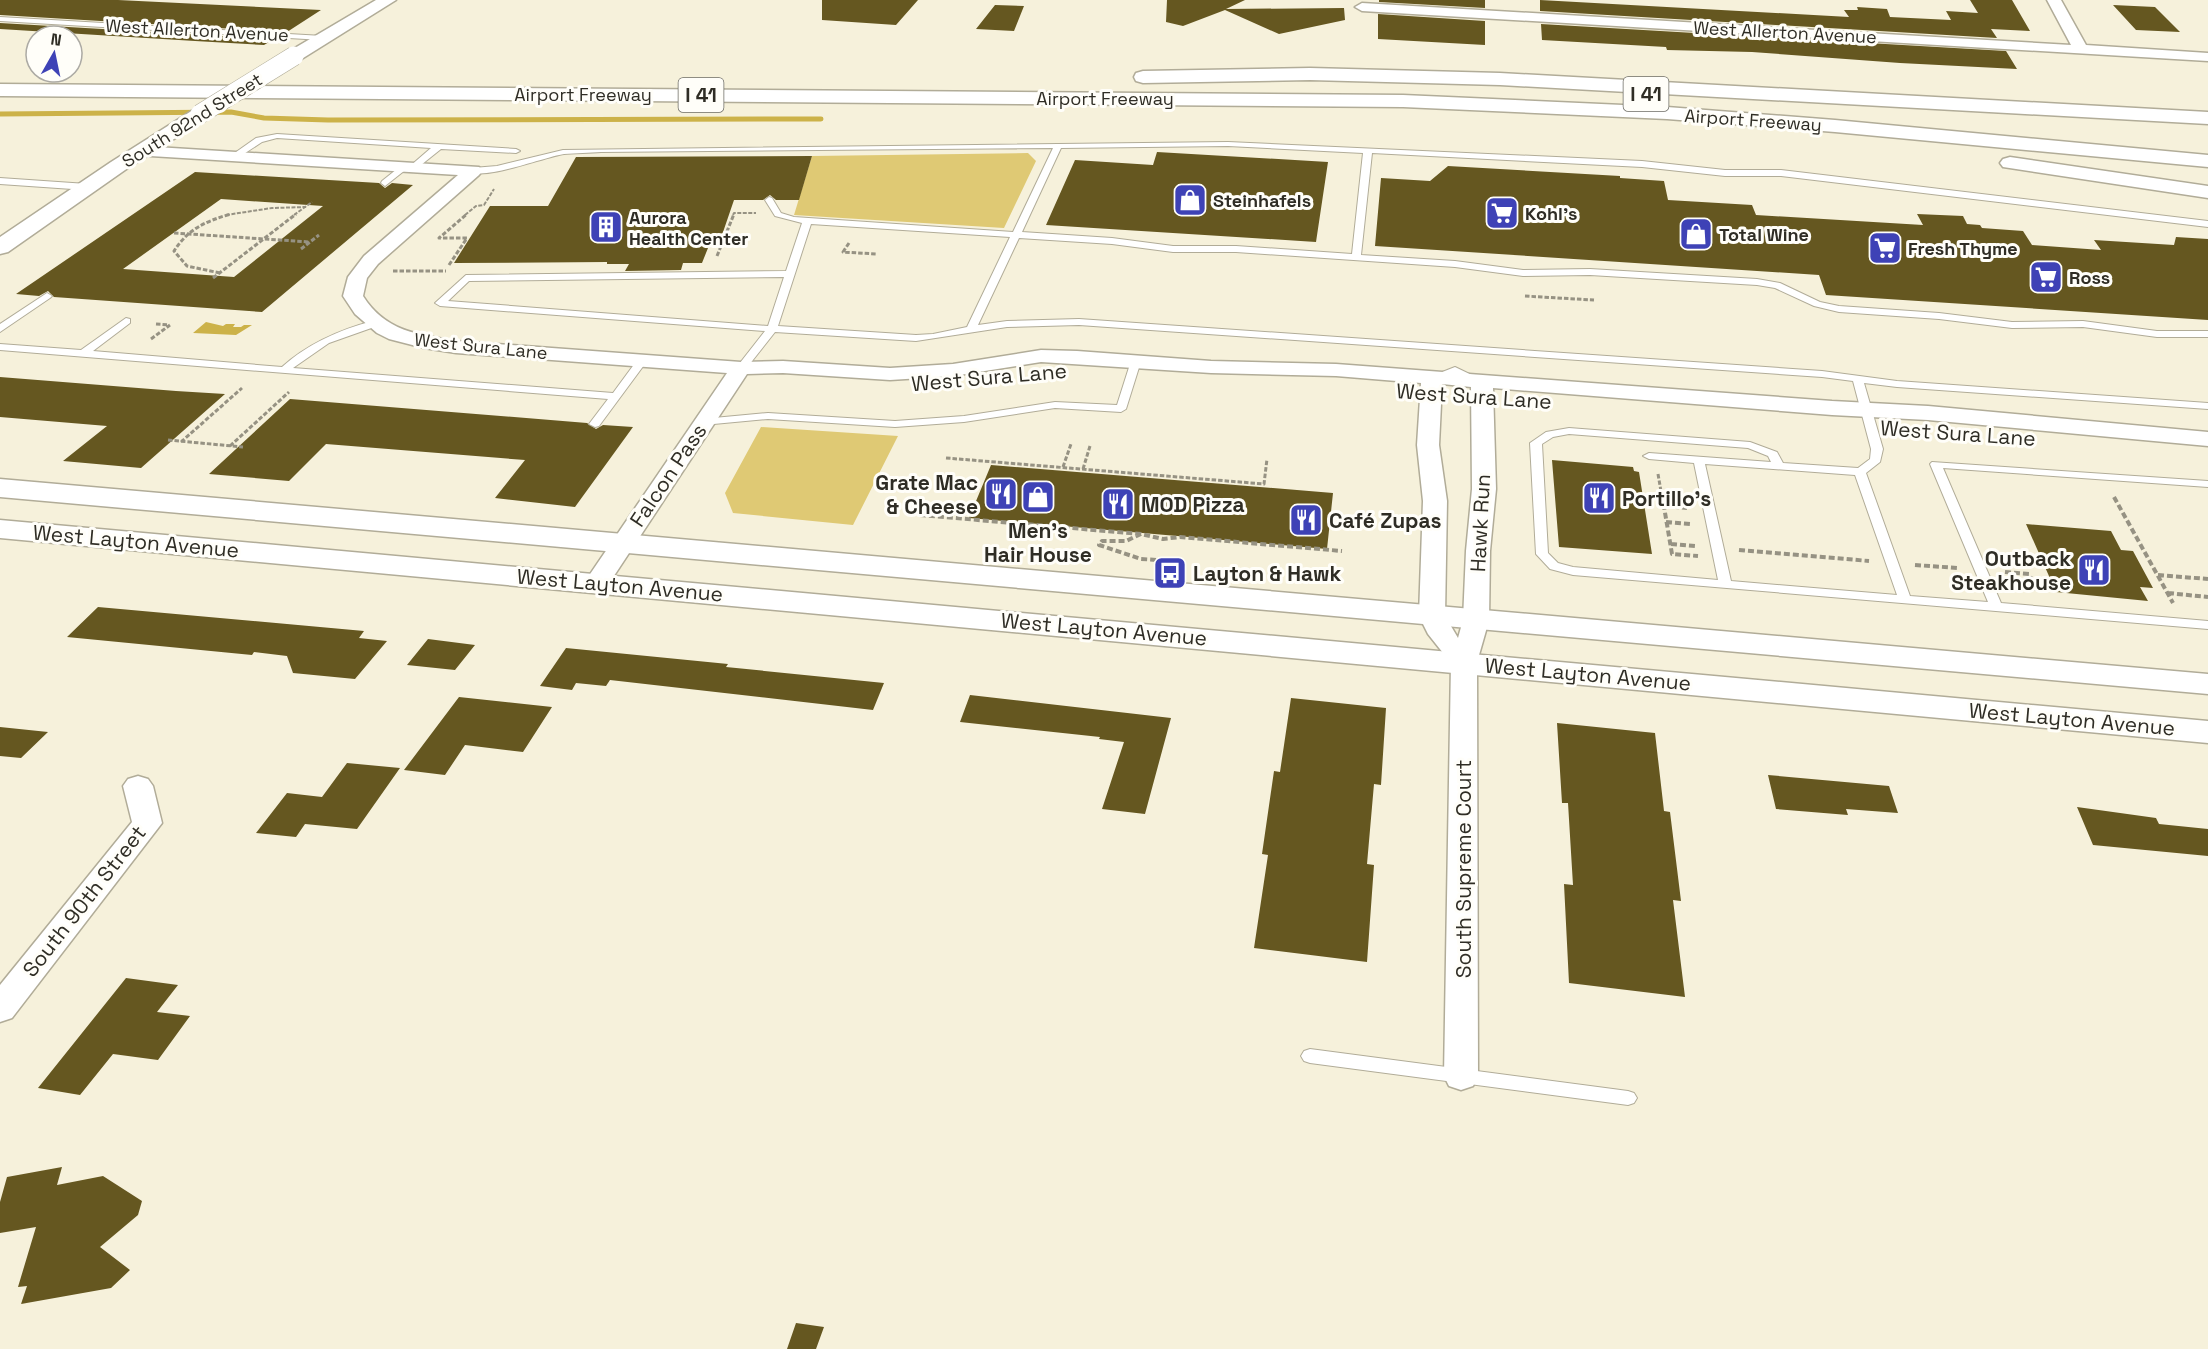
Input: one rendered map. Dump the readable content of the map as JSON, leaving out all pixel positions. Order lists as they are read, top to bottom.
{
  "streets": {
    "main road": [
      "Airport Freeway",
      "I 41",
      "South 92nd Street",
      "West Layton Avenue"
    ],
    "street": [
      "West Allerton Avenue",
      "West Sura Lane",
      "Falcon Pass",
      "Hawk Run",
      "South Supreme Court",
      "South 90th Street"
    ]
  },
  "crossings": [
    ["West Allerton Avenue", "South 92nd Street"],
    ["West Sura Lane", "Falcon Pass"],
    ["West Sura Lane", "Hawk Run"],
    ["Falcon Pass", "West Layton Avenue"],
    ["Hawk Run", "West Layton Avenue"],
    ["Hawk Run", "South Supreme Court"],
    ["West Layton Avenue", "South Supreme Court"]
  ],
  "places": {
    "shop": ["Steinhafels", "Total Wine", "Men's Hair House"],
    "supermarket": ["Kohl's", "Fresh Thyme", "Ross"],
    "building": ["Aurora Health Center"],
    "restaurant": [
      "Grate Mac & Cheese",
      "Portillo's",
      "MOD Pizza",
      "Café Zupas",
      "Outback Steakhouse"
    ],
    "bus stop": ["Layton & Hawk"]
  },
  "north": "top"
}
